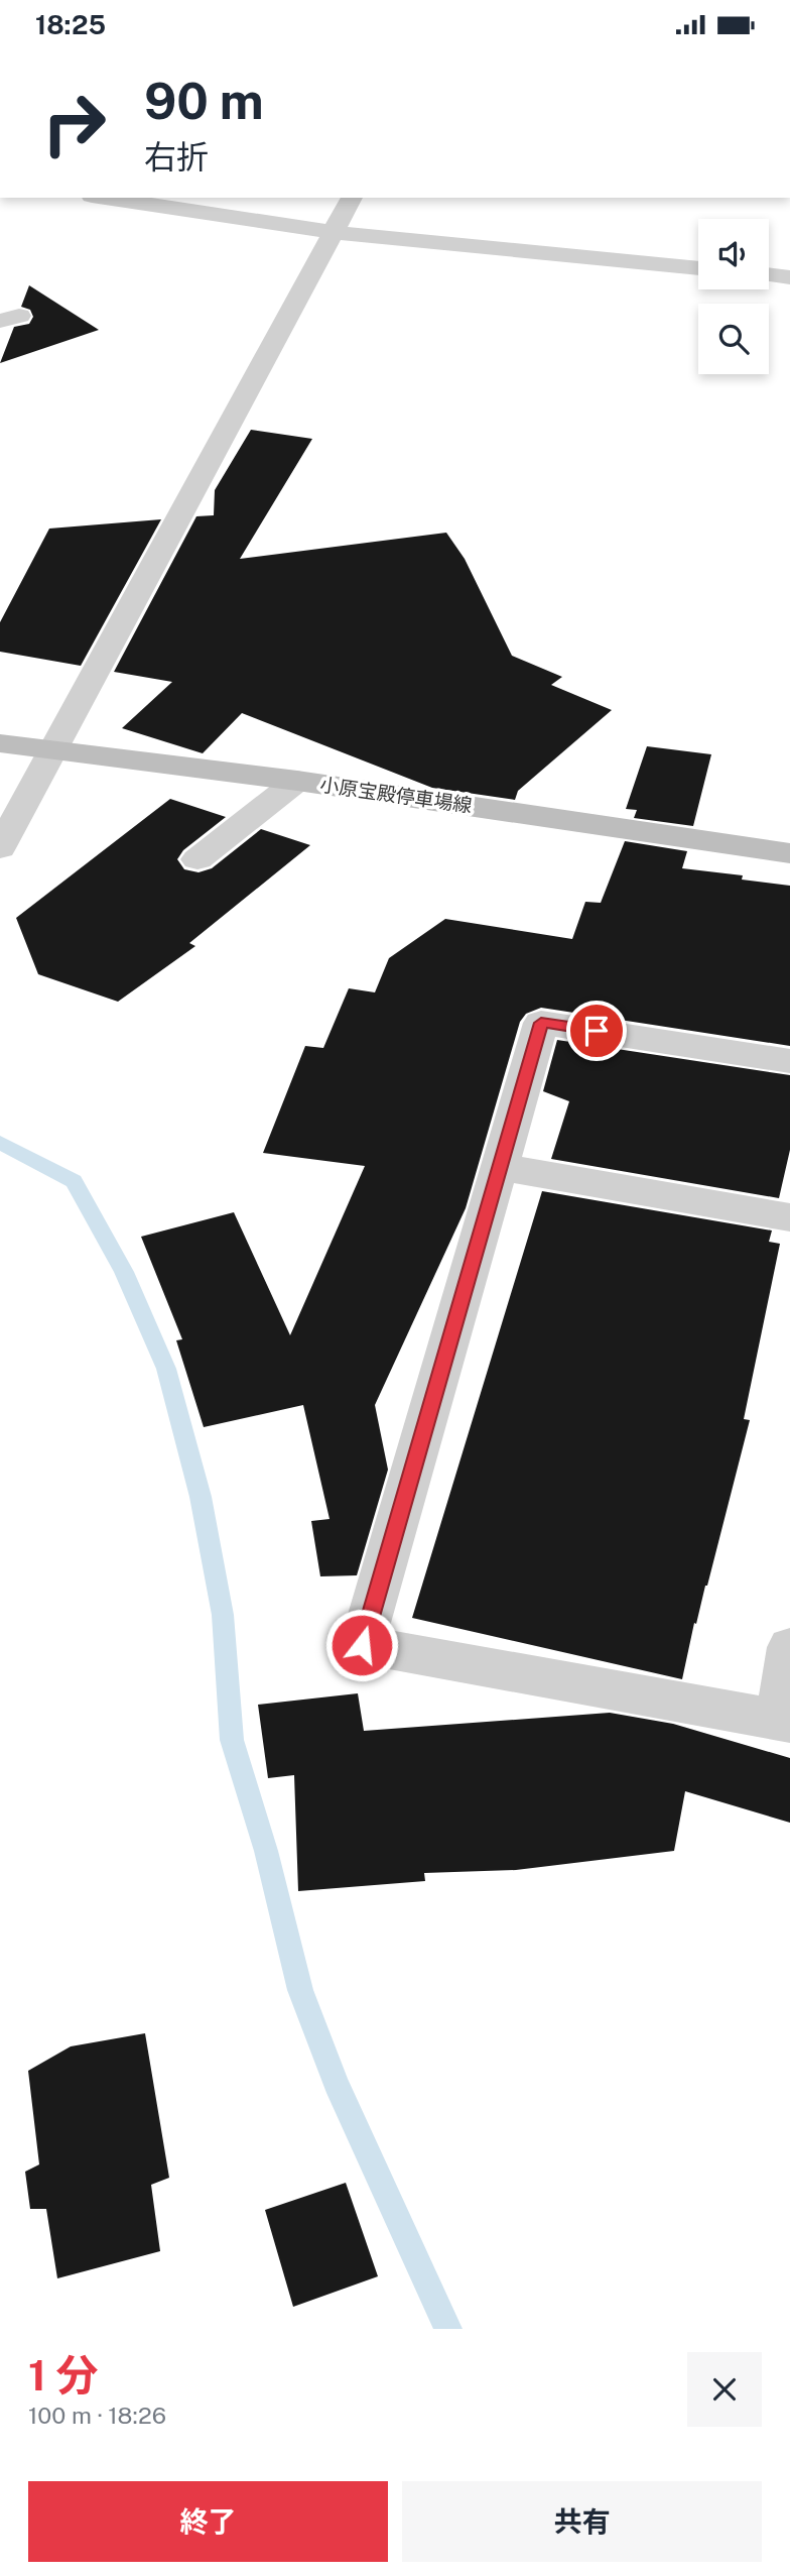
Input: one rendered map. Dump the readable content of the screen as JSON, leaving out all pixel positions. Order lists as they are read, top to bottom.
{
  "streets": {
    "main road": ["小原宝殿停車場線"]
  },
  "page": {
    "status": "18:25",
    "turn": ["90 m", "右折"],
    "heading": ["1 分", "100 m · 18:26"],
    "buttons": ["終了", "共有"]
  }
}
